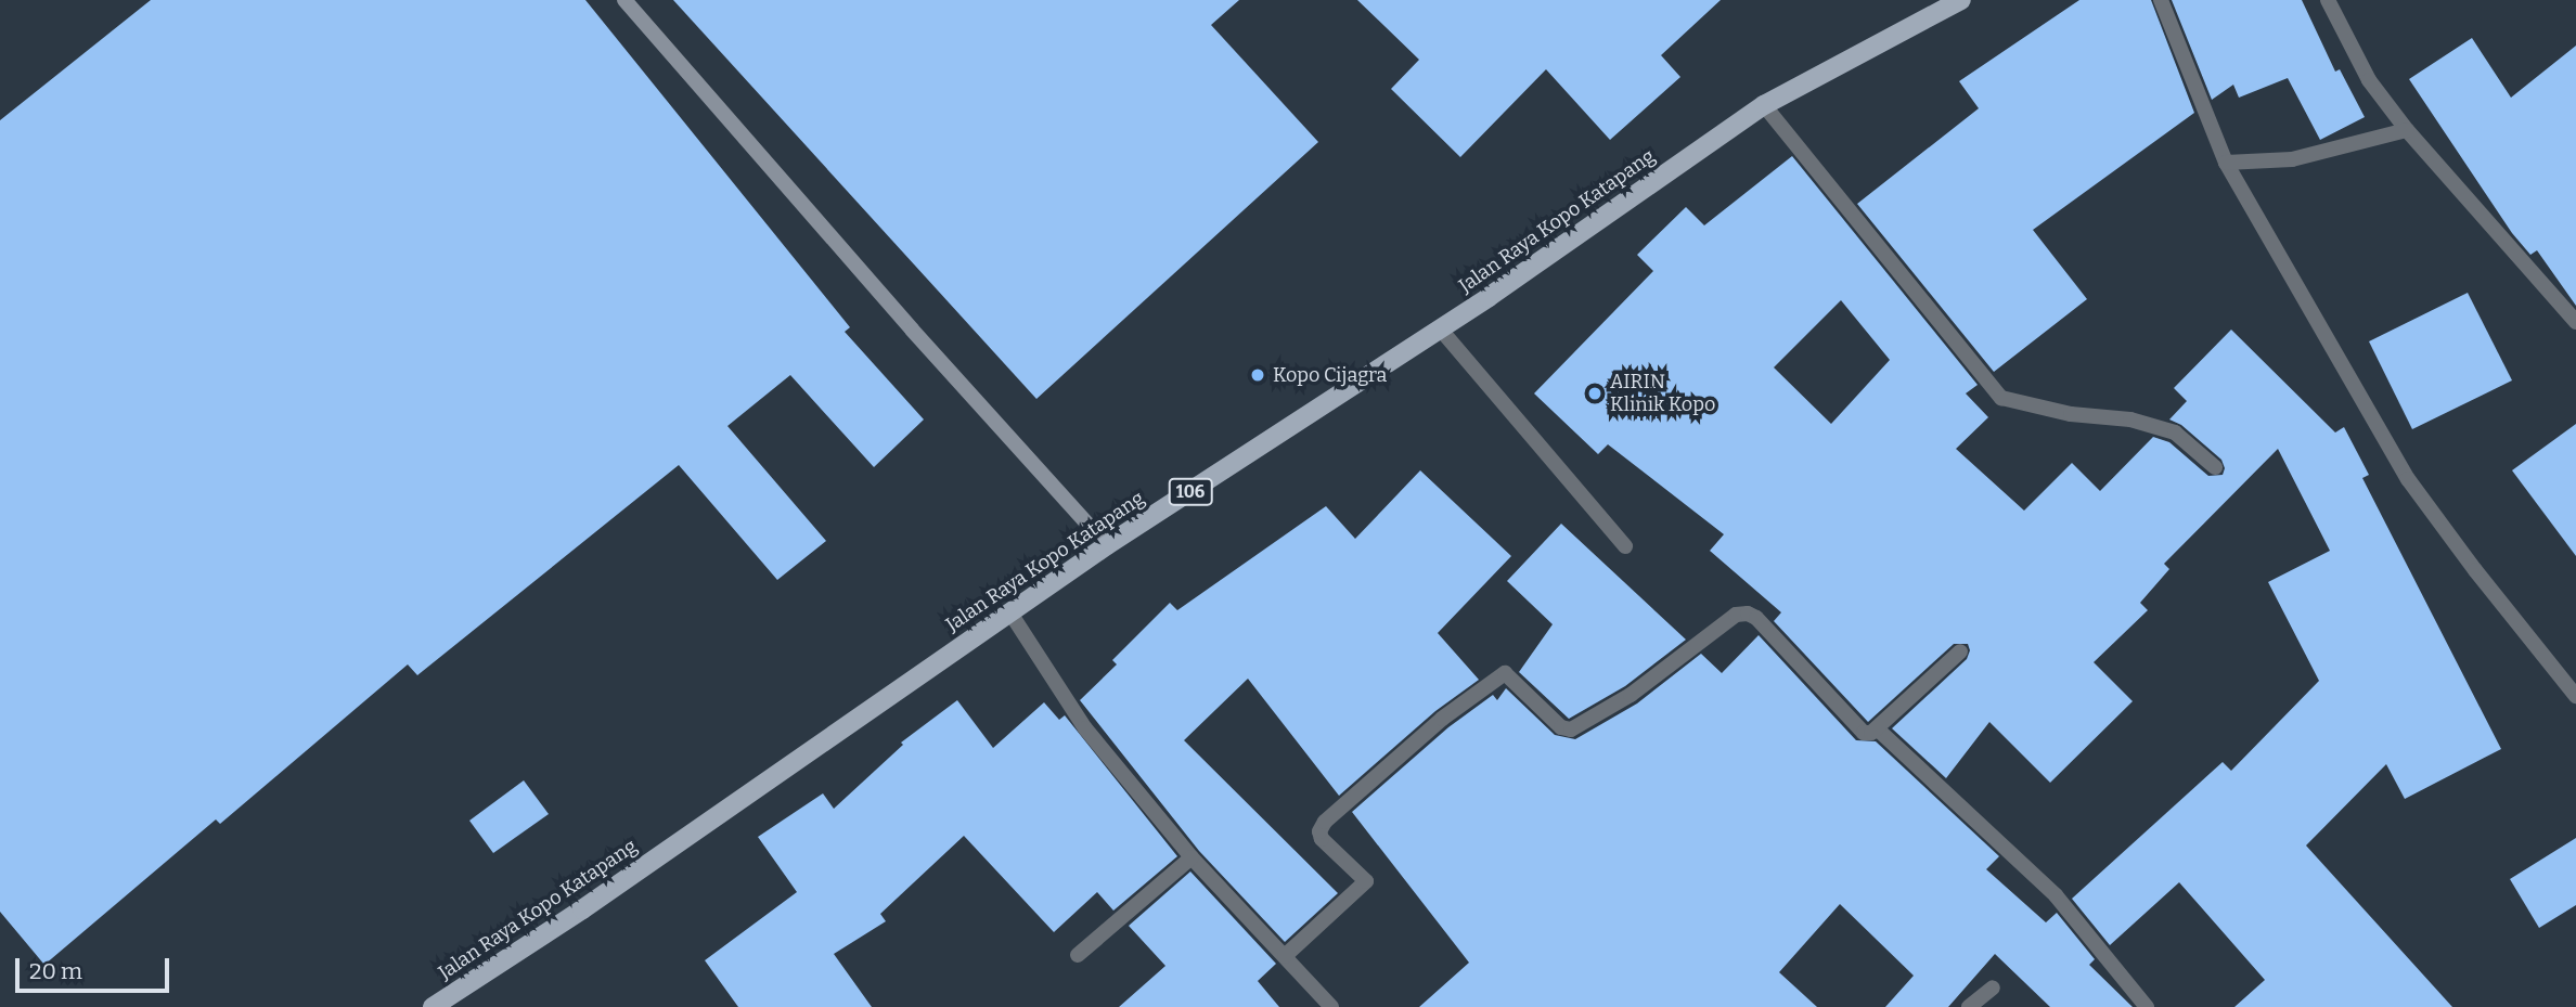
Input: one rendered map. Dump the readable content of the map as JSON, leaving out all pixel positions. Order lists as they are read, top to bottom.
{
  "streets": {
    "main road": ["Jalan Raya Kopo Katapang", "106"]
  },
  "places": ["Kopo Cijagra", "AIRIN Klinik Kopo"],
  "scale_bar": "20 m"
}
